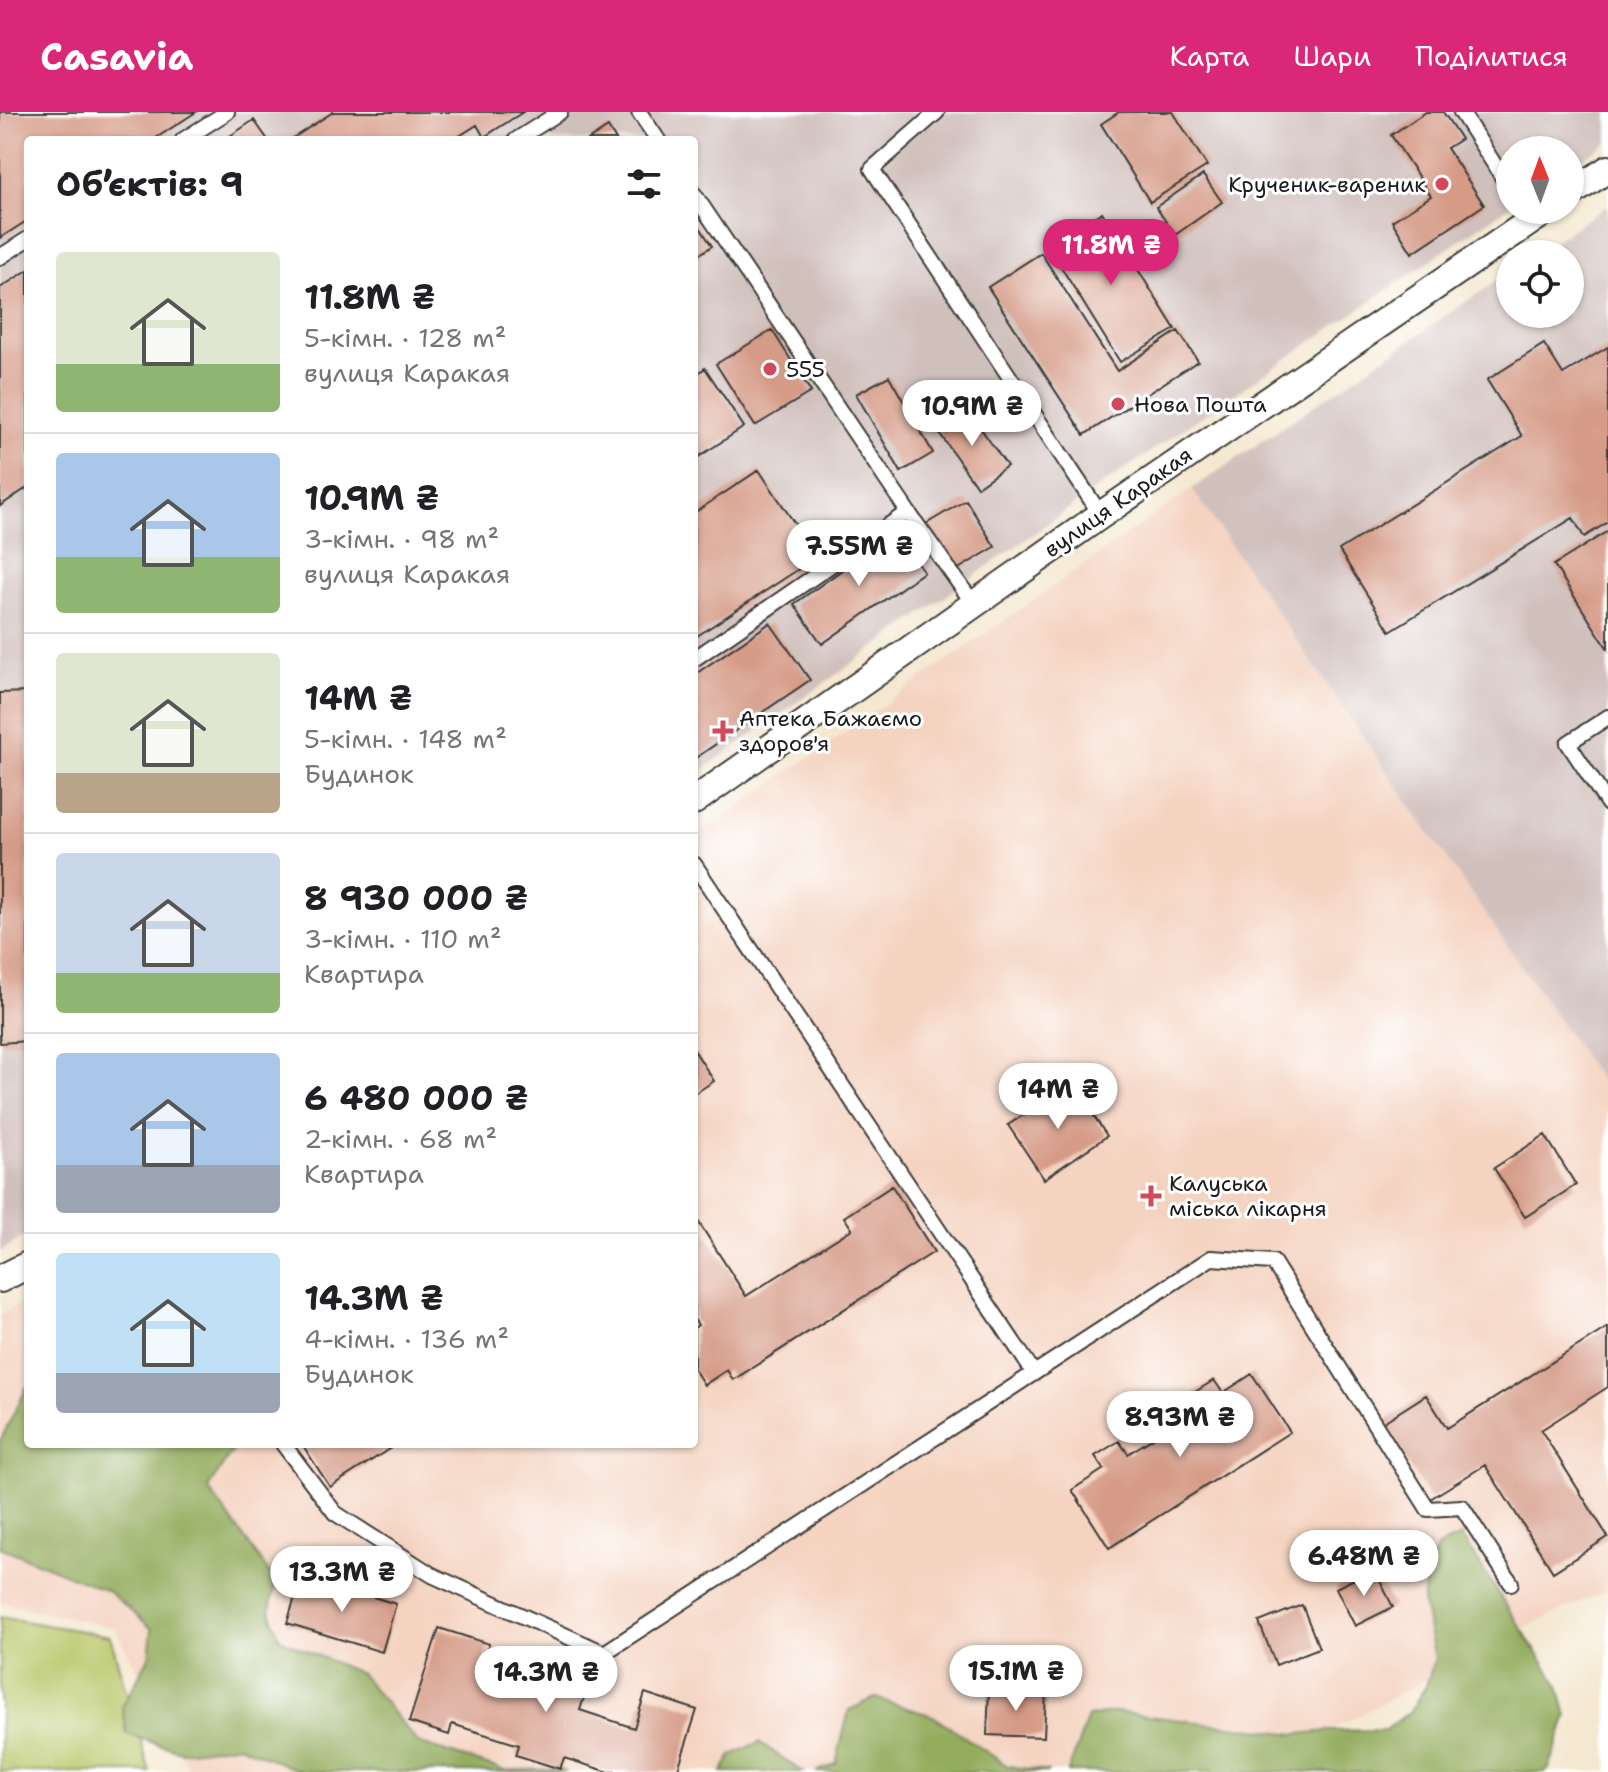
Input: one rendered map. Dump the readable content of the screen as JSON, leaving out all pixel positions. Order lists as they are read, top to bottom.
{
  "streets": {
    "street": ["вулиця Каракая"]
  },
  "places": {
    "other": ["Крученик-вареник", "555", "Нова Пошта"],
    "health": ["Аптека Бажаємо здоров'я", "Калуська міська лікарня"]
  },
  "north": "top",
  "page": {
    "header": "Casavia",
    "nav": ["Карта", "Шари", "Поділитися"],
    "heading": "Об’єктів: 9",
    "price": [
      "11.8M ₴",
      "10.9M ₴",
      "7.55M ₴",
      "14M ₴",
      "8.93M ₴",
      "6.48M ₴",
      "13.3M ₴",
      "15.1M ₴",
      "14.3M ₴"
    ],
    "list": [
      {
        "name": "11.8M ₴",
        "note": "5-кімн. · 128 m² · вулиця Каракая"
      },
      {
        "name": "10.9M ₴",
        "note": "3-кімн. · 98 m² · вулиця Каракая"
      },
      {
        "name": "14M ₴",
        "note": "5-кімн. · 148 m² · Будинок"
      },
      {
        "name": "8 930 000 ₴",
        "note": "3-кімн. · 110 m² · Квартира"
      },
      {
        "name": "6 480 000 ₴",
        "note": "2-кімн. · 68 m² · Квартира"
      },
      {
        "name": "14.3M ₴",
        "note": "4-кімн. · 136 m² · Будинок"
      }
    ]
  }
}
